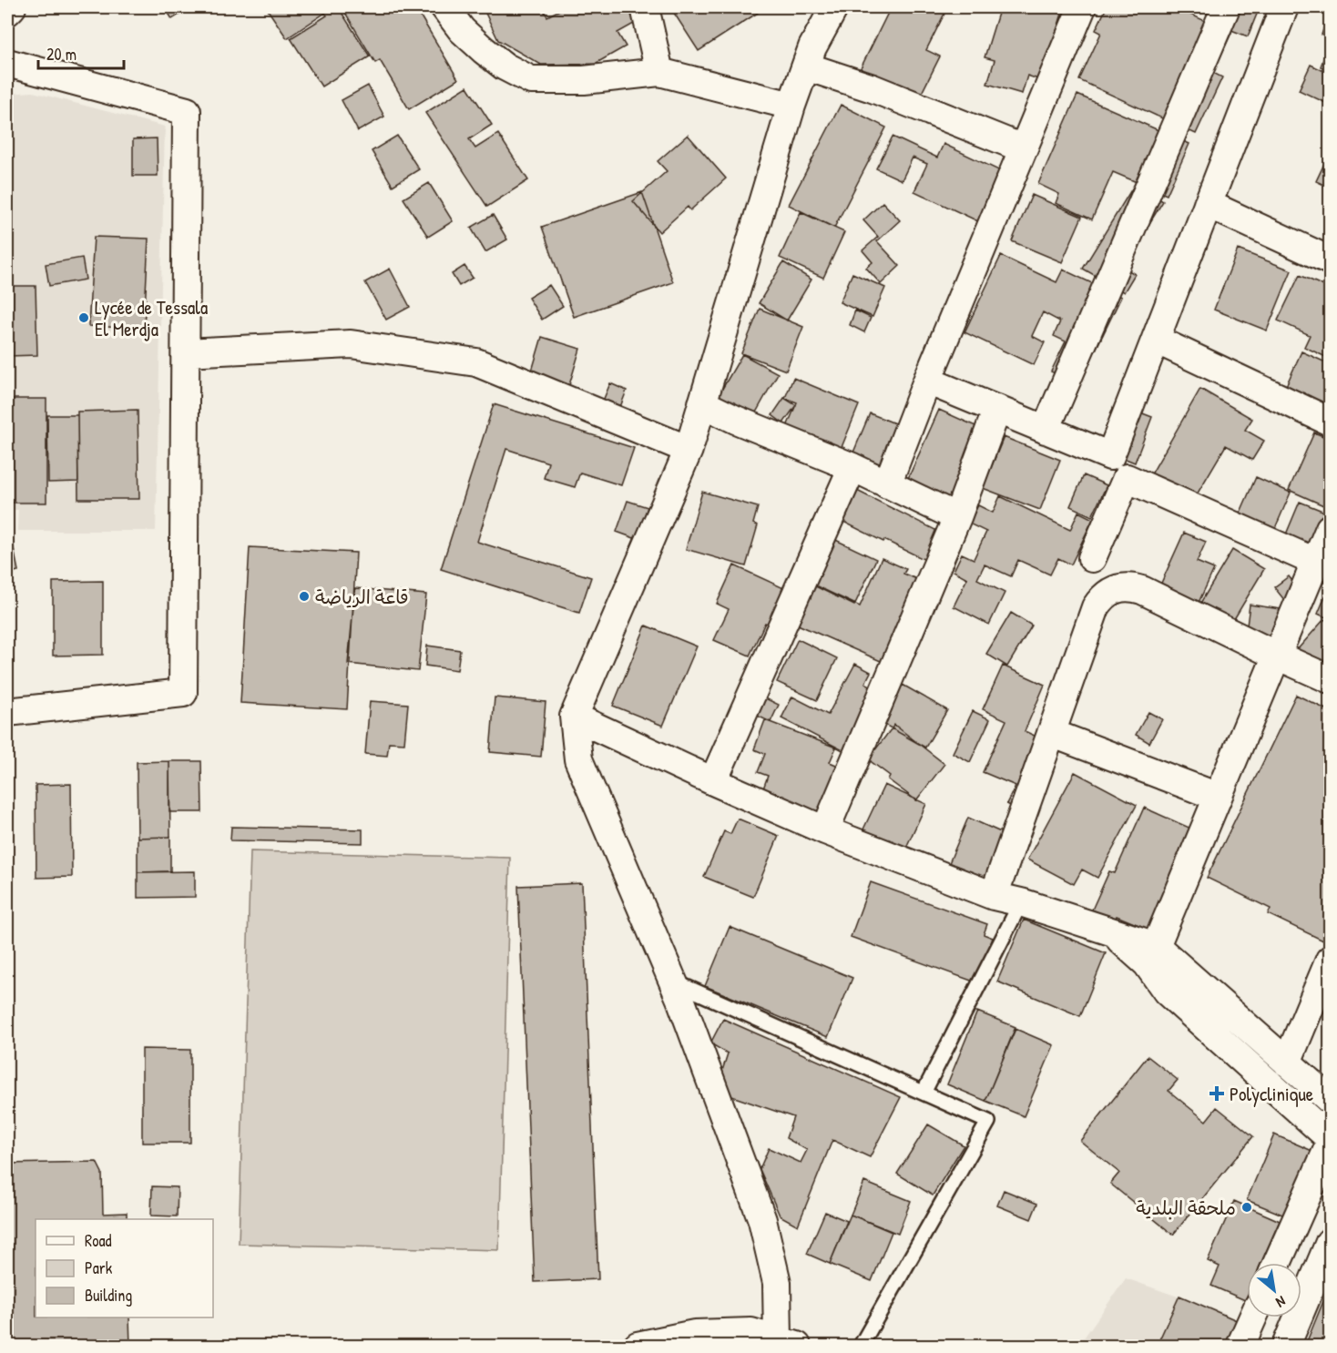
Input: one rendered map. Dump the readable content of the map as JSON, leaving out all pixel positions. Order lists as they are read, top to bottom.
{
  "places": {
    "other": ["Lycée de Tessala El Merdja", "قاعة الرياضة", "ملحقة البلدية"],
    "health": ["Polyclinique"]
  },
  "legend": ["Road", "Park", "Building"],
  "scale_bar": "20 m",
  "north": "bottom right"
}
